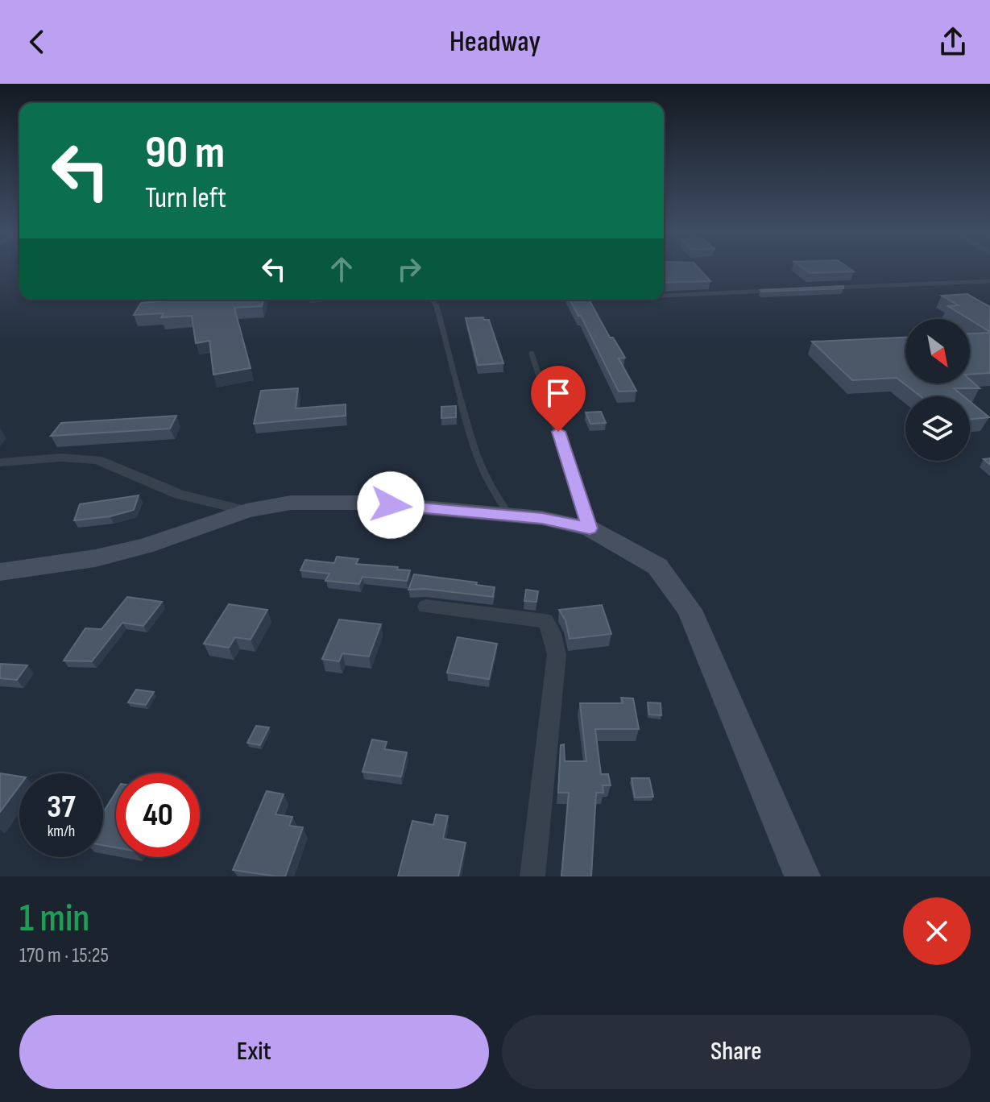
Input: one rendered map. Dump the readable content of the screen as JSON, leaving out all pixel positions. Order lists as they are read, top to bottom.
{
  "north": "bottom right",
  "page": {
    "header": "Headway",
    "turn": ["90 m", "Turn left"],
    "speed": "37 km/h",
    "limit": "40",
    "heading": ["1 min", "170 m · 15:25"],
    "buttons": ["Exit", "Share"]
  }
}
